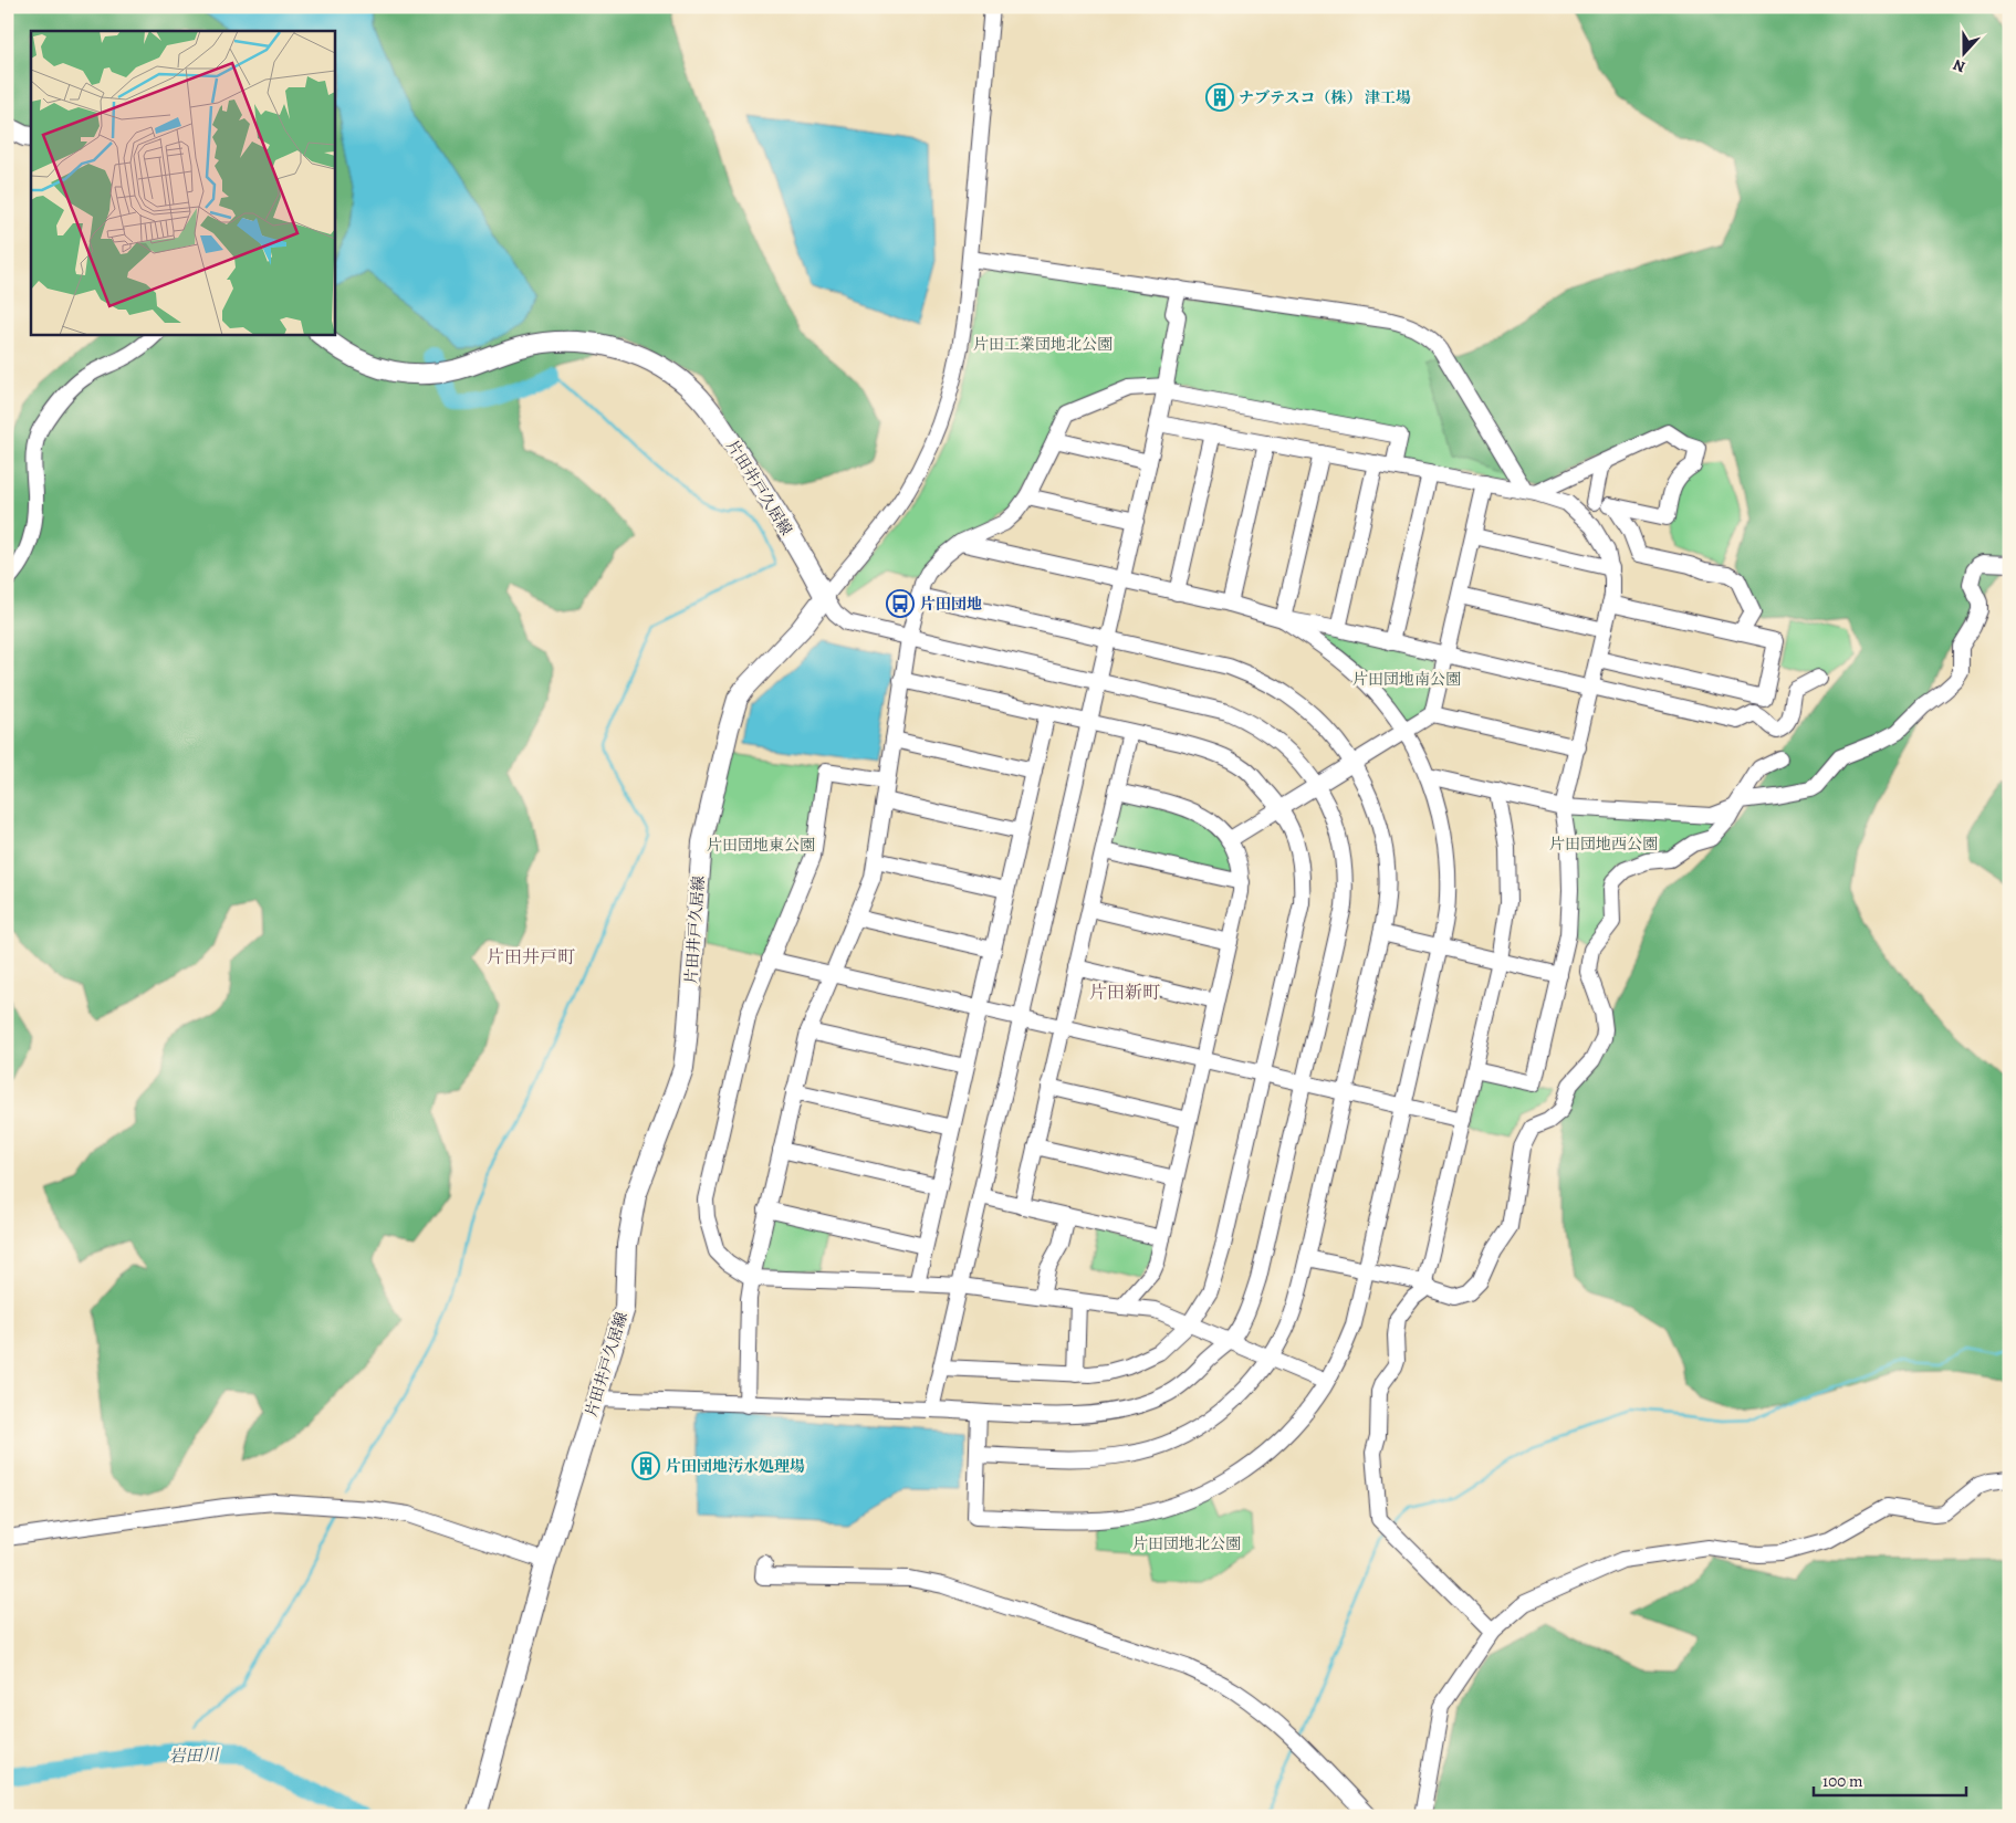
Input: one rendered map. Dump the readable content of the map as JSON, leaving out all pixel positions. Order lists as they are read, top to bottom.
{
  "streets": {
    "main road": ["片田井戸久居線"]
  },
  "districts": ["片田井戸町", "片田新町"],
  "water": ["岩田川"],
  "parks": [
    "片田工業団地北公園",
    "片田団地南公園",
    "片田団地西公園",
    "片田団地東公園",
    "片田団地北公園"
  ],
  "places": {
    "building": ["ナブテスコ（株） 津工場", "片田団地汚水処理場"],
    "bus stop": ["片田団地"]
  },
  "scale_bar": "100 m",
  "north": "bottom"
}
